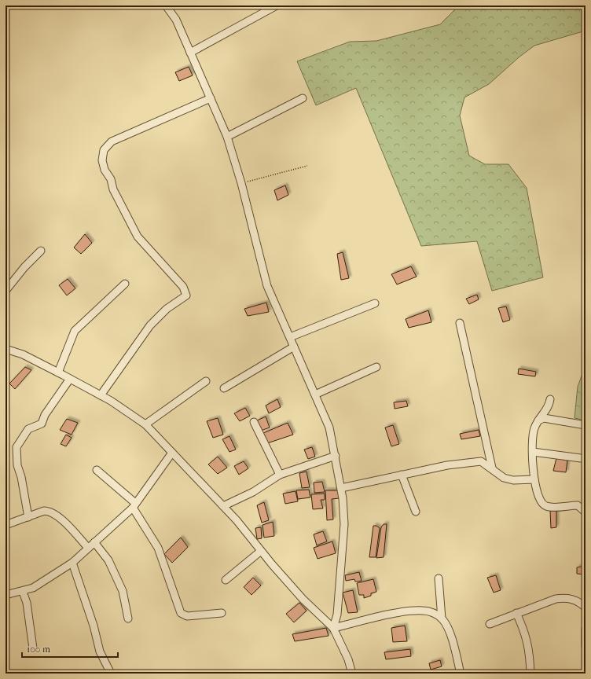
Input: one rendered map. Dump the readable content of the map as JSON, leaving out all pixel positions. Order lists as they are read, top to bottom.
{
  "scale_bar": "100 m"
}
